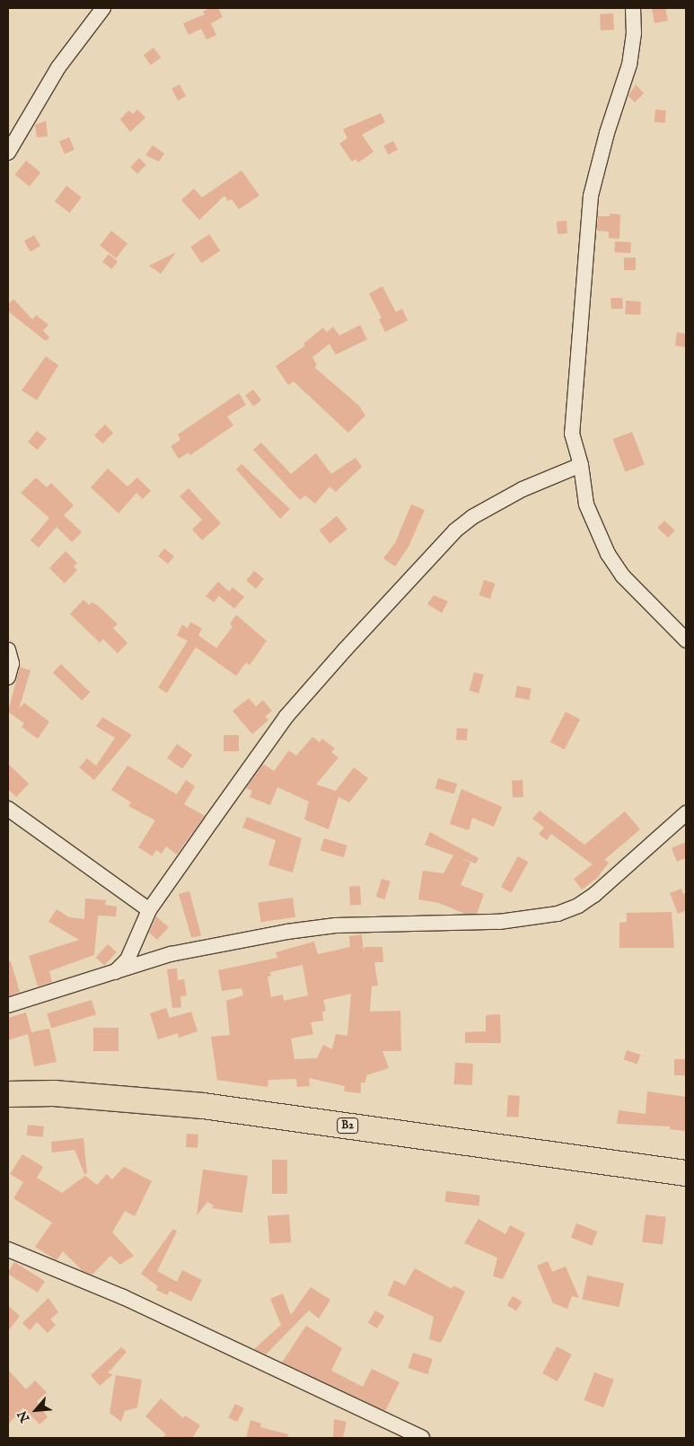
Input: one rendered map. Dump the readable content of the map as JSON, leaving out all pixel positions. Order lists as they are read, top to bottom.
{
  "streets": {
    "highway": ["B2"]
  },
  "north": "bottom left"
}
